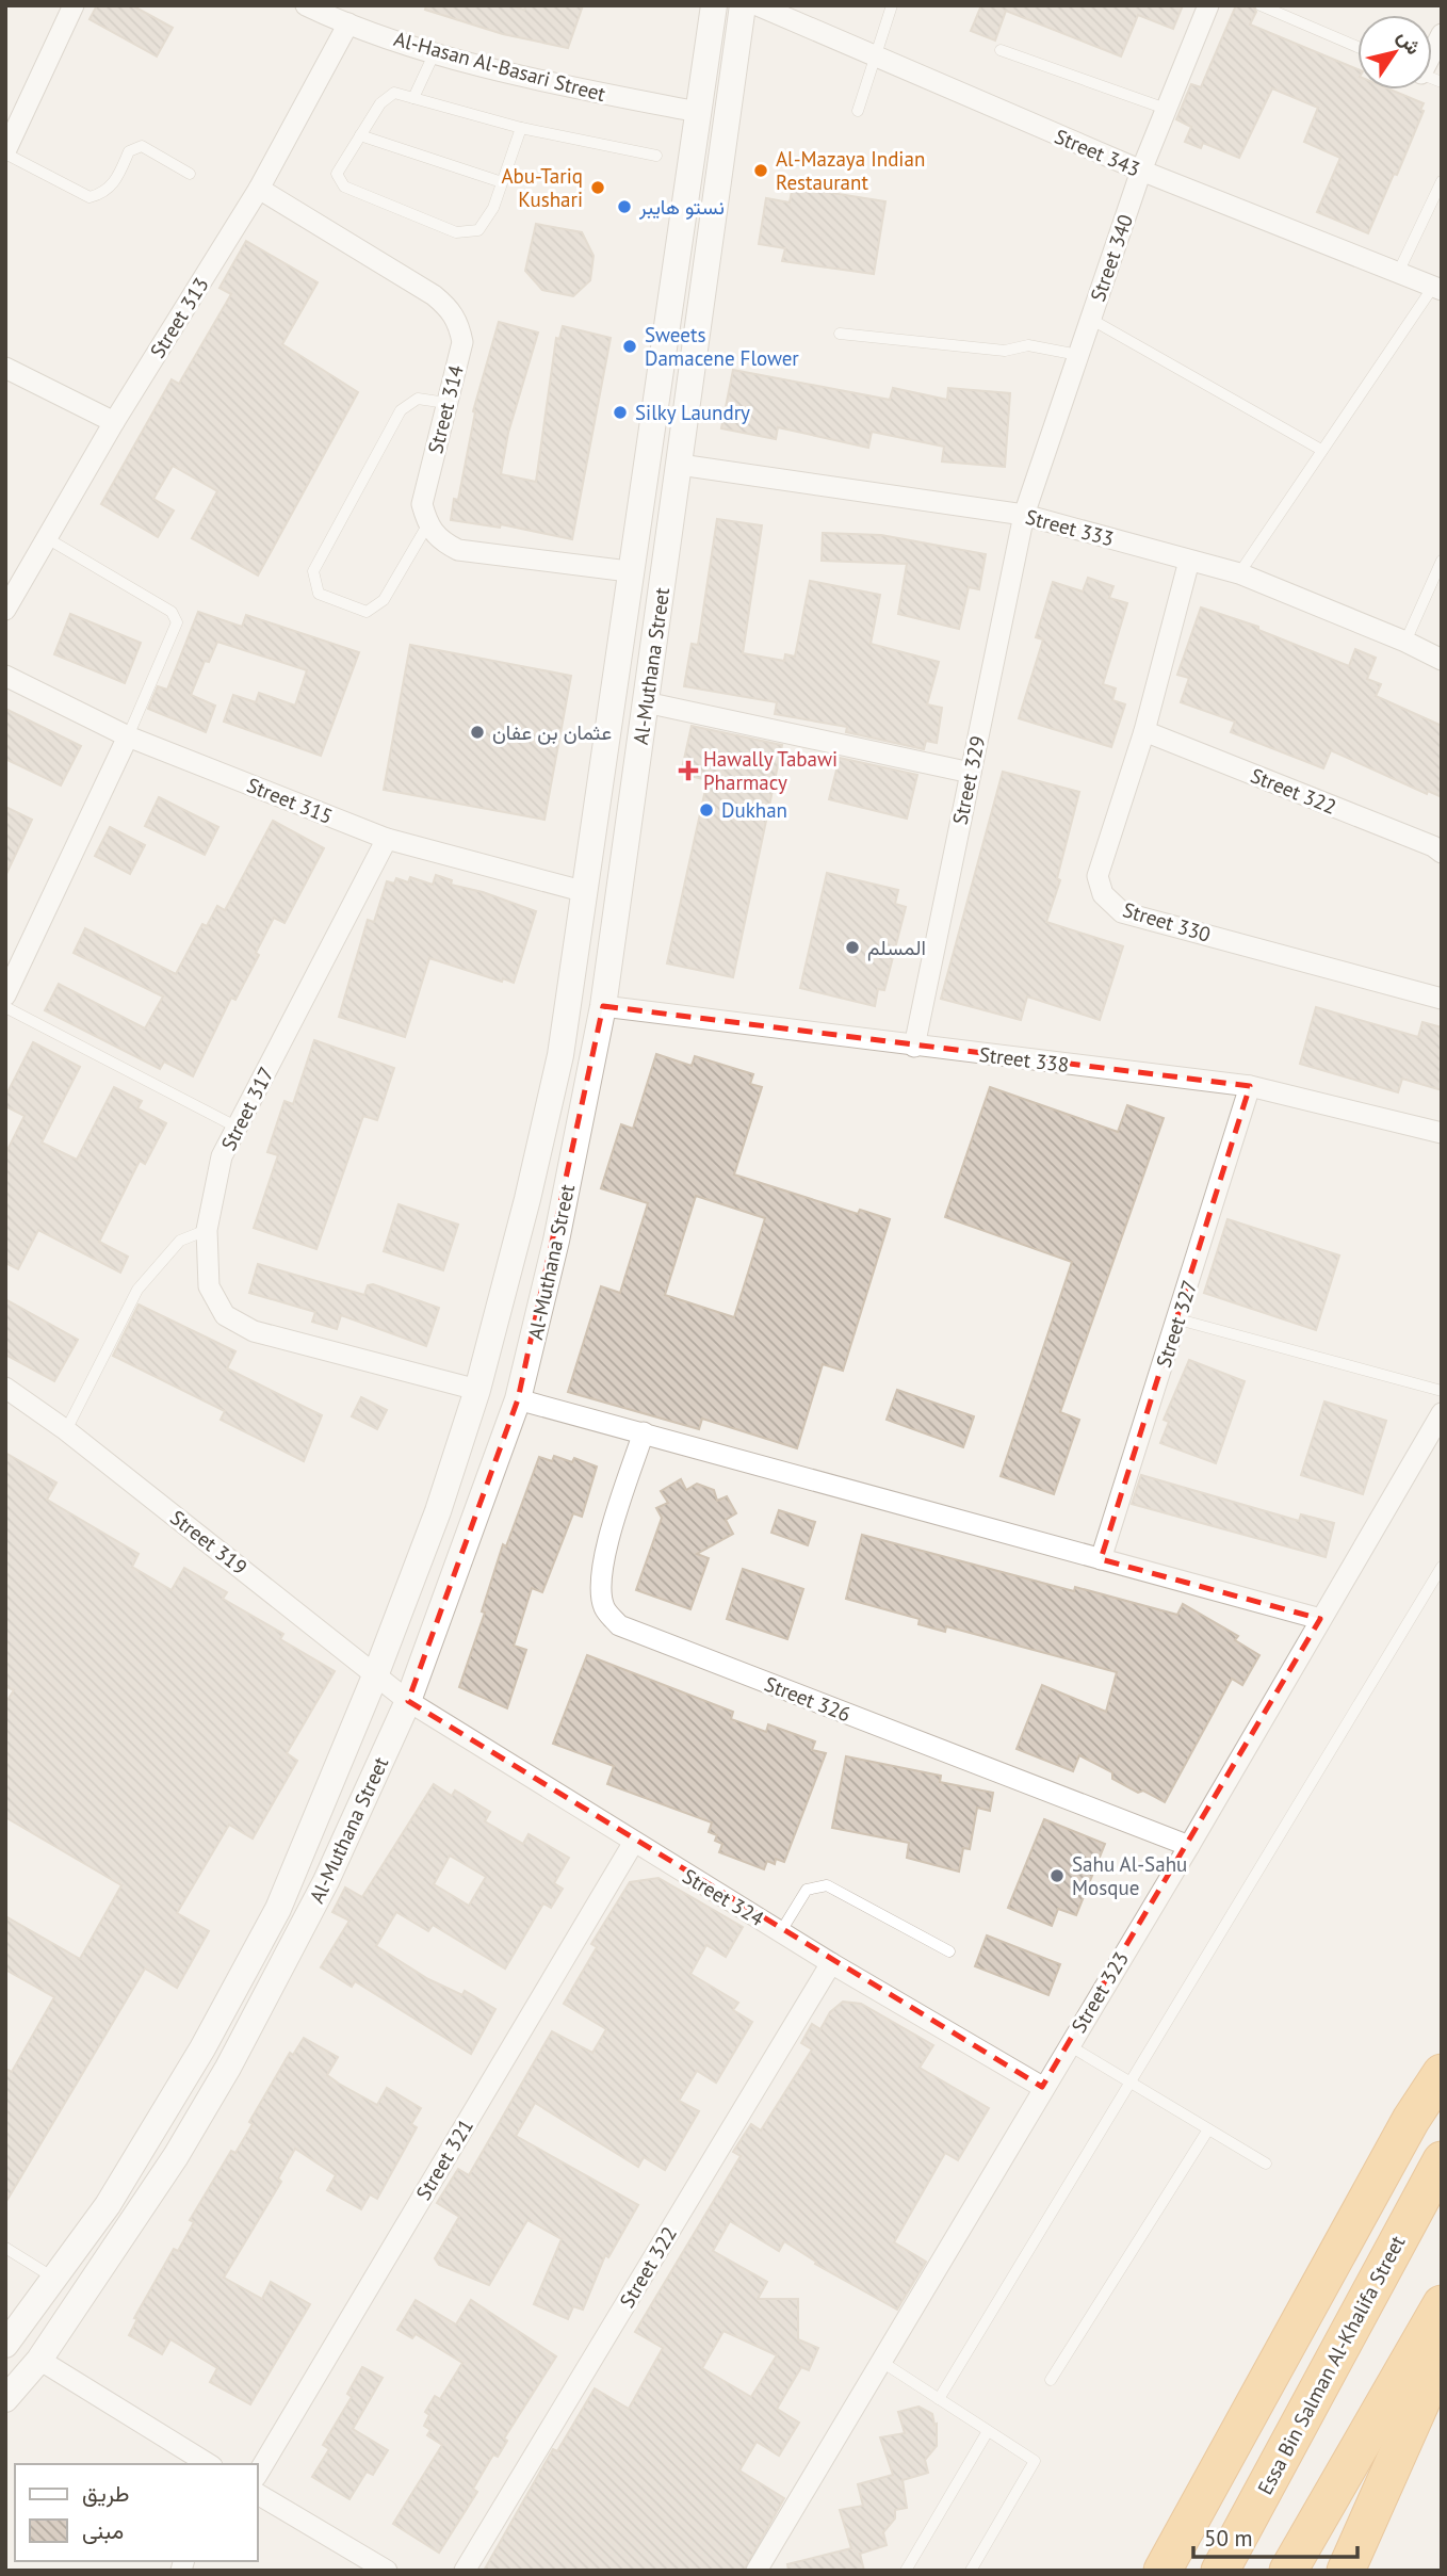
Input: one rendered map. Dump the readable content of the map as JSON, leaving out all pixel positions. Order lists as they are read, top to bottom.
{
  "streets": {
    "highway": ["Essa Bin Salman Al-Khalifa Street"],
    "street": [
      "Al-Hasan Al-Basari Street",
      "Street 343",
      "Street 340",
      "Street 313",
      "Street 314",
      "Street 333",
      "Al-Muthana Street",
      "Street 329",
      "Street 322",
      "Street 315",
      "Street 330",
      "Street 338",
      "Street 317",
      "Street 327",
      "Street 319",
      "Street 326",
      "Street 324",
      "Street 323",
      "Street 321"
    ]
  },
  "crossings": [
    ["Al-Hasan Al-Basari Street", "Street 313"],
    ["Al-Hasan Al-Basari Street", "Al-Muthana Street"],
    ["Street 343", "Street 340"],
    ["Street 340", "Street 333"],
    ["Street 340", "Street 329"],
    ["Street 313", "Street 314"],
    ["Street 333", "Al-Muthana Street"],
    ["Street 333", "Street 329"],
    ["Street 333", "Street 330"],
    ["Al-Muthana Street", "Street 315"],
    ["Al-Muthana Street", "Street 338"],
    ["Al-Muthana Street", "Street 317"],
    ["Al-Muthana Street", "Street 319"],
    ["Al-Muthana Street", "Street 324"],
    ["Street 329", "Street 338"],
    ["Street 322", "Street 330"],
    ["Street 322", "Street 324"],
    ["Street 315", "Street 317"],
    ["Street 338", "Street 327"],
    ["Street 319", "Street 324"],
    ["Street 326", "Street 323"],
    ["Street 324", "Street 323"],
    ["Street 324", "Street 321"]
  ],
  "places": {
    "other": [
      "Al-Mazaya Indian Restaurant",
      "Abu-Tariq Kushari",
      "نستو هايبر",
      "Sweets Damacene Flower",
      "Silky Laundry",
      "عثمان بن عفان",
      "Dukhan",
      "المسلم",
      "Sahu Al-Sahu Mosque"
    ],
    "health": ["Hawally Tabawi Pharmacy"]
  },
  "legend": ["طريق", "مبنى"],
  "scale_bar": "50 m",
  "north": "top right"
}
